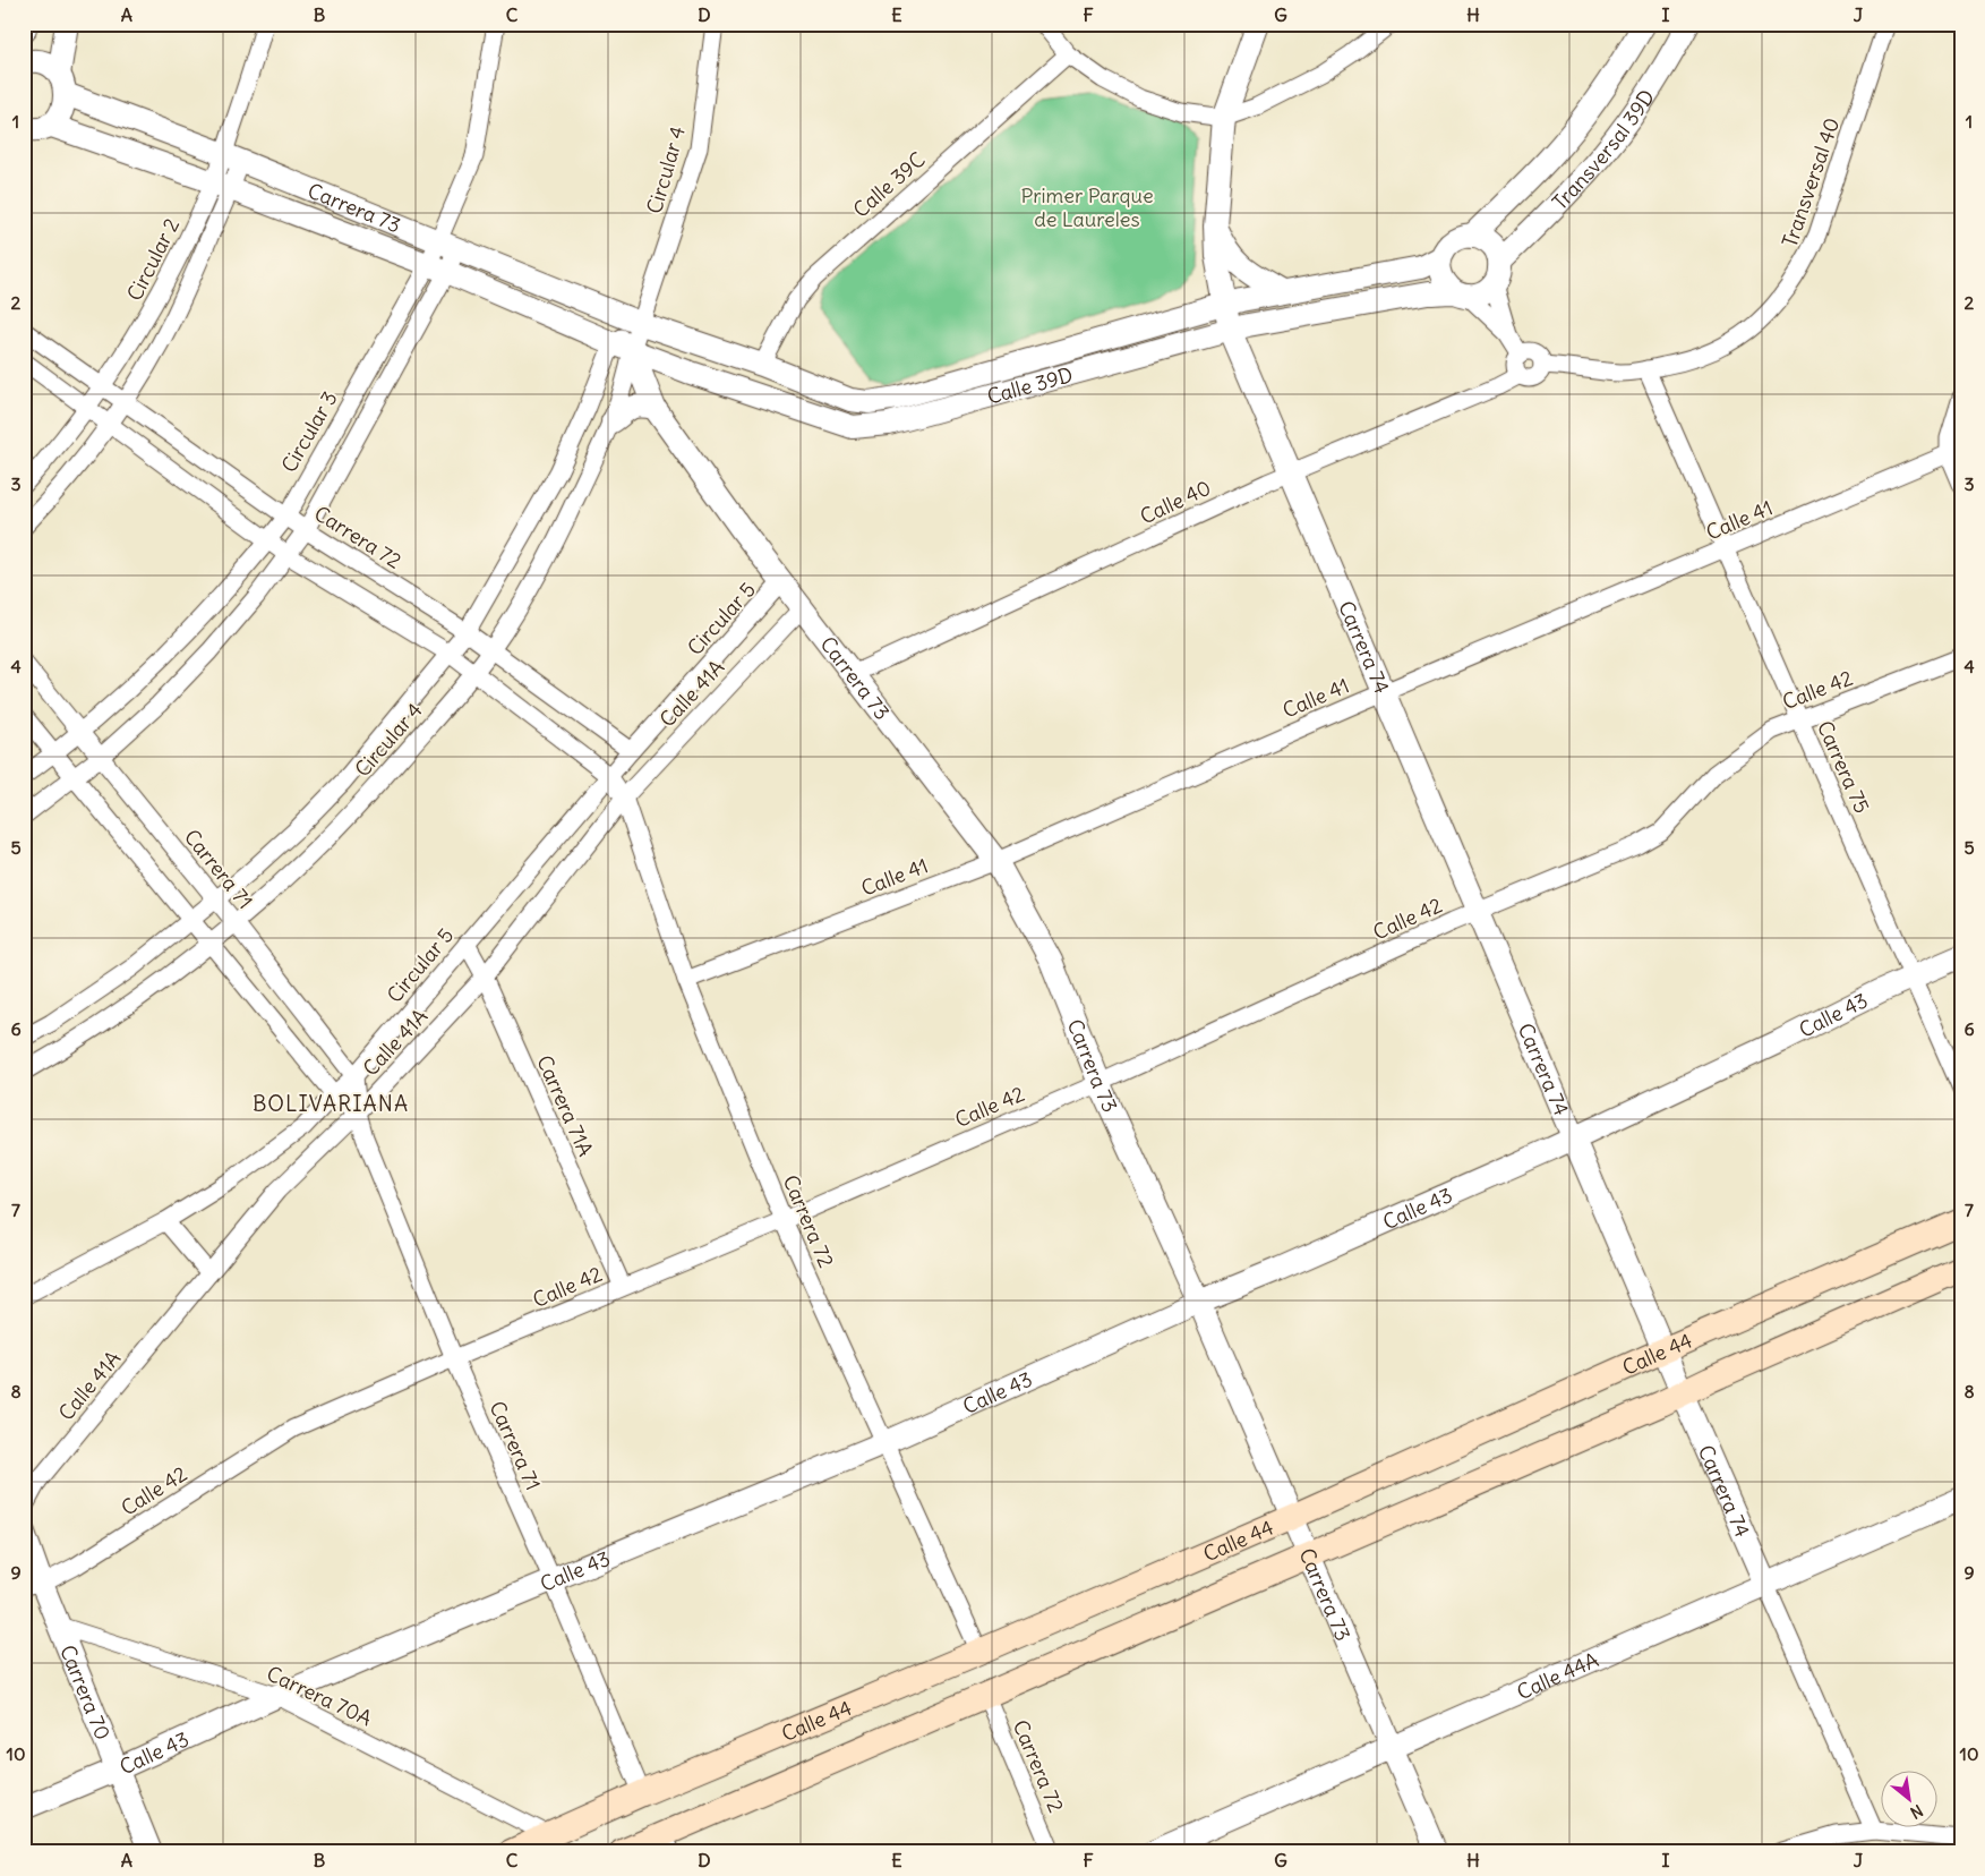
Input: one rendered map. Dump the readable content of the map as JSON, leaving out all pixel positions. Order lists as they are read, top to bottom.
{
  "streets": {
    "main road": ["Calle 44"],
    "street": [
      "Transversal 39D",
      "Circular 4",
      "Transversal 40",
      "Calle 39C",
      "Carrera 73",
      "Circular 2",
      "Calle 39D",
      "Circular 3",
      "Calle 40",
      "Calle 41",
      "Carrera 72",
      "Circular 5",
      "Carrera 74",
      "Calle 42",
      "Calle 41A",
      "Carrera 75",
      "Carrera 71",
      "Calle 43",
      "Carrera 71A",
      "Calle 44A",
      "Carrera 70",
      "Carrera 70A"
    ]
  },
  "crossings": [
    ["Transversal 39D", "Calle 39D"],
    ["Circular 4", "Carrera 73"],
    ["Circular 4", "Calle 39D"],
    ["Circular 4", "Carrera 72"],
    ["Circular 4", "Carrera 71"],
    ["Transversal 40", "Carrera 75"],
    ["Calle 39C", "Calle 39D"],
    ["Carrera 73", "Circular 2"],
    ["Carrera 73", "Calle 39D"],
    ["Carrera 73", "Circular 3"],
    ["Carrera 73", "Calle 40"],
    ["Carrera 73", "Calle 41"],
    ["Carrera 73", "Circular 5"],
    ["Carrera 73", "Calle 42"],
    ["Carrera 73", "Calle 41A"],
    ["Carrera 73", "Calle 43"],
    ["Carrera 73", "Calle 44"],
    ["Carrera 73", "Calle 44A"],
    ["Circular 2", "Carrera 72"],
    ["Calle 39D", "Carrera 74"],
    ["Circular 3", "Carrera 72"],
    ["Circular 3", "Carrera 71"],
    ["Calle 40", "Carrera 74"],
    ["Calle 41", "Carrera 72"],
    ["Calle 41", "Carrera 74"],
    ["Calle 41", "Carrera 75"],
    ["Carrera 72", "Circular 5"],
    ["Carrera 72", "Calle 42"],
    ["Carrera 72", "Calle 41A"],
    ["Carrera 72", "Calle 43"],
    ["Carrera 72", "Calle 44"],
    ["Circular 5", "Carrera 71"],
    ["Circular 5", "Carrera 71A"],
    ["Carrera 74", "Calle 42"],
    ["Carrera 74", "Calle 43"],
    ["Carrera 74", "Calle 44"],
    ["Carrera 74", "Calle 44A"],
    ["Calle 42", "Carrera 75"],
    ["Calle 42", "Carrera 71"],
    ["Calle 42", "Carrera 71A"],
    ["Calle 42", "Carrera 70"],
    ["Calle 41A", "Carrera 71"],
    ["Calle 41A", "Carrera 71A"],
    ["Carrera 75", "Calle 43"],
    ["Carrera 71", "Calle 43"],
    ["Carrera 71", "Calle 44"],
    ["Calle 43", "Carrera 70"],
    ["Calle 43", "Carrera 70A"],
    ["Calle 44", "Carrera 70A"],
    ["Carrera 70", "Carrera 70A"]
  ],
  "districts": ["BOLIVARIANA"],
  "parks": ["Primer Parque de Laureles"],
  "north": "bottom right",
  "grid": {
    "columns": [
      "A",
      "B",
      "C",
      "D",
      "E",
      "F",
      "G",
      "H",
      "I",
      "J"
    ],
    "rows": [
      "1",
      "2",
      "3",
      "4",
      "5",
      "6",
      "7",
      "8",
      "9",
      "10"
    ]
  }
}
